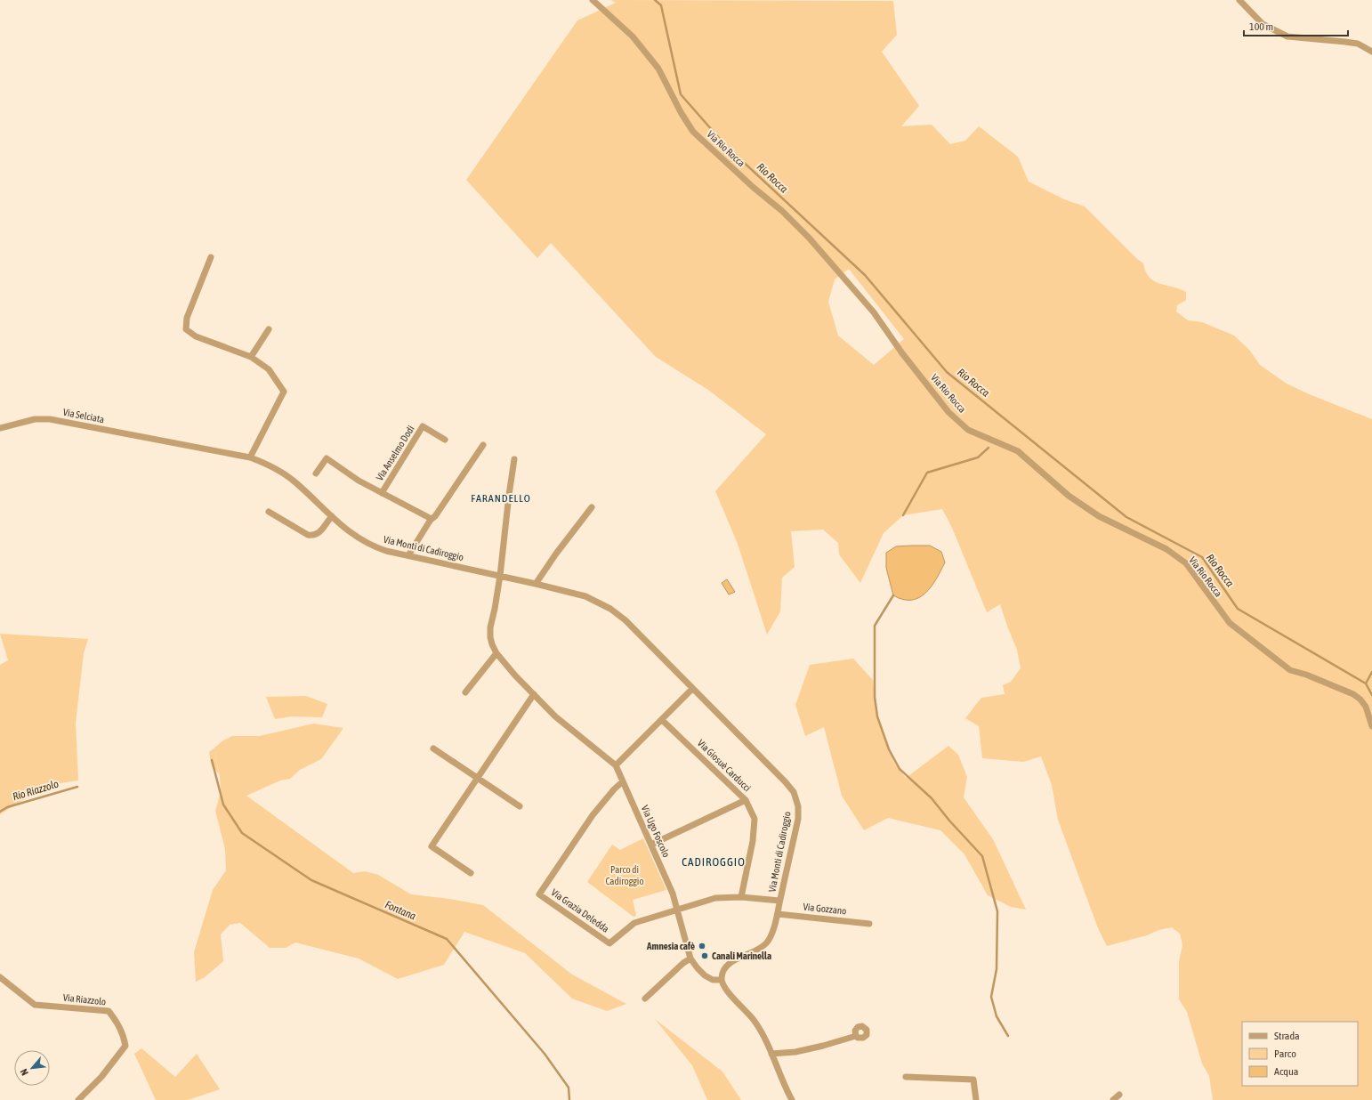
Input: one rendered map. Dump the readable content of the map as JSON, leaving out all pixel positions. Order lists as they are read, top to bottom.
{
  "streets": {
    "street": [
      "Via Rio Rocca",
      "Via Selciata",
      "Via Anselmo Dodi",
      "Via Monti di Cadiroggio",
      "Via Giosuè Carducci",
      "Via Ugo Foscolo",
      "Via Gozzano",
      "Via Grazia Deledda",
      "Via Riazzolo"
    ]
  },
  "crossings": [
    ["Via Selciata", "Via Monti di Cadiroggio"],
    ["Via Monti di Cadiroggio", "Via Gozzano"],
    ["Via Ugo Foscolo", "Via Grazia Deledda"]
  ],
  "districts": ["FARANDELLO", "CADIROGGIO"],
  "water": ["Rio Rocca", "Rio Riazzolo", "Fontana"],
  "parks": ["Parco di Cadiroggio"],
  "places": ["Amnesia cafè", "Canali Marinella"],
  "legend": ["Strada", "Parco", "Acqua"],
  "scale_bar": "100 m",
  "north": "bottom left"
}
